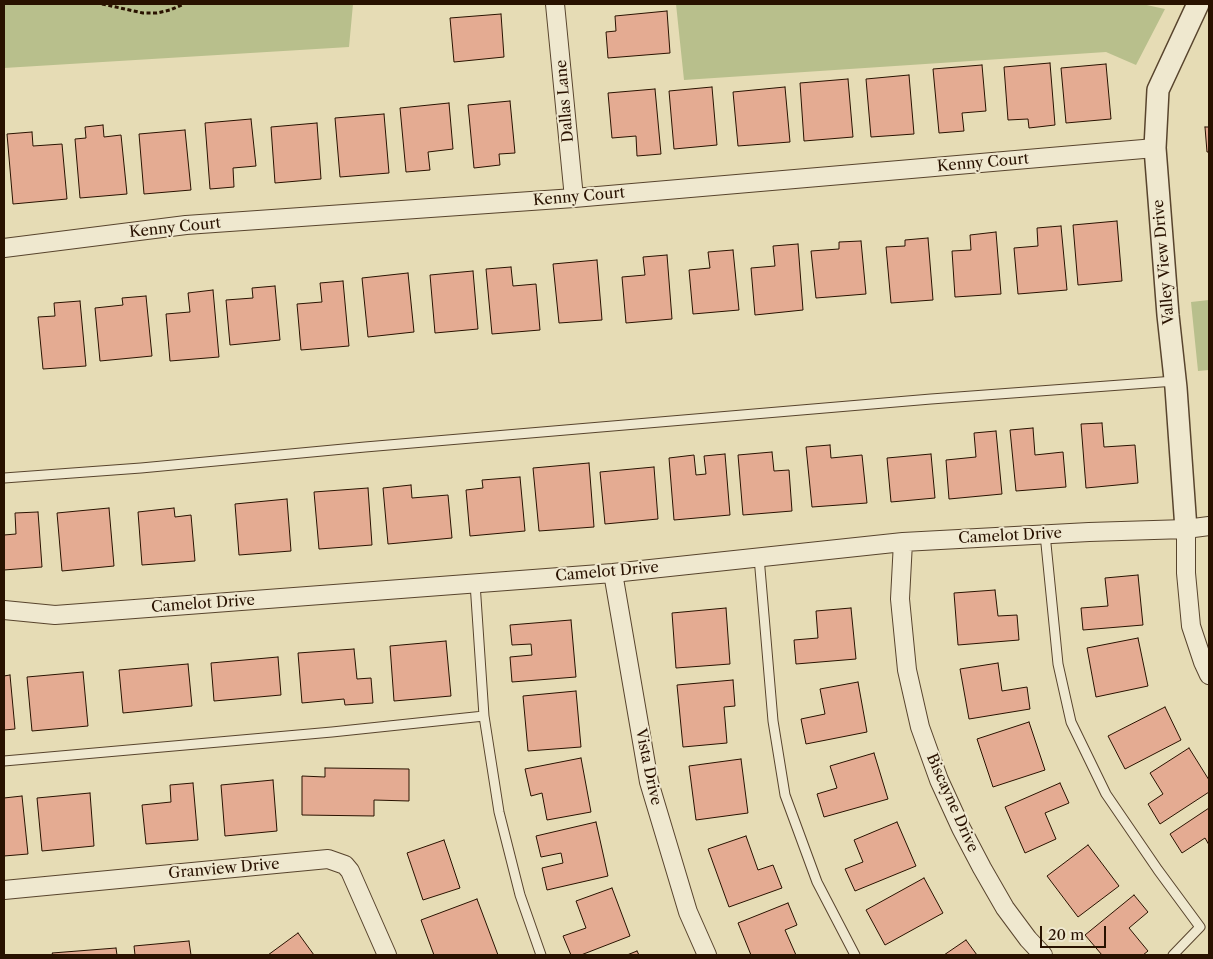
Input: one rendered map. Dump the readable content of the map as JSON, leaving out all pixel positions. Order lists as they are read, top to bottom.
{
  "streets": {
    "street": [
      "Dallas Lane",
      "Kenny Court",
      "Valley View Drive",
      "Camelot Drive",
      "Vista Drive",
      "Biscayne Drive",
      "Granview Drive"
    ]
  },
  "crossings": [
    ["Dallas Lane", "Kenny Court"],
    ["Kenny Court", "Valley View Drive"],
    ["Valley View Drive", "Camelot Drive"],
    ["Camelot Drive", "Vista Drive"],
    ["Camelot Drive", "Biscayne Drive"]
  ],
  "scale_bar": "20 m"
}
